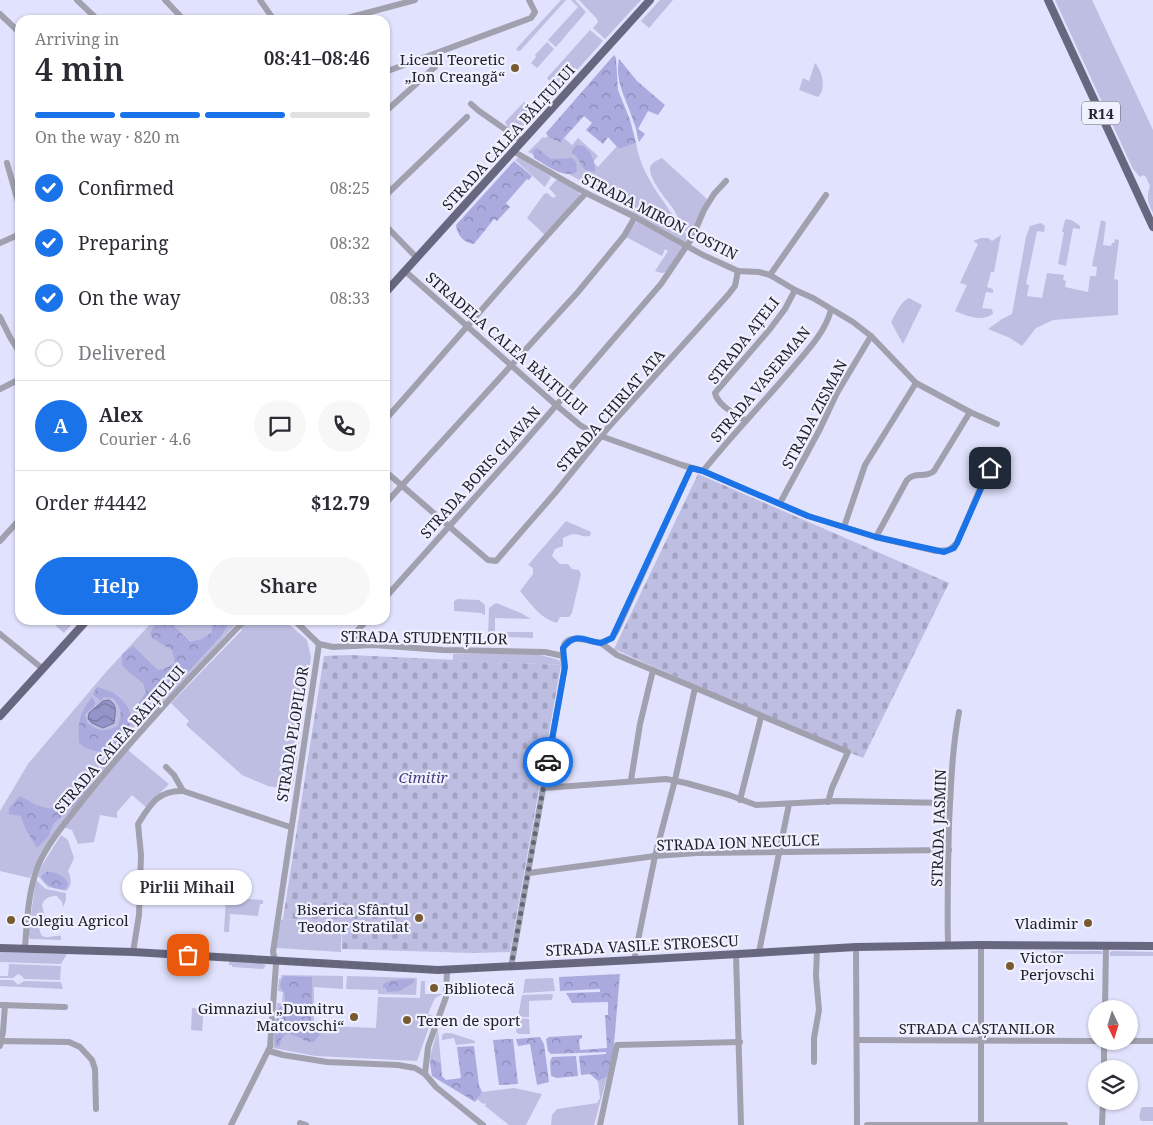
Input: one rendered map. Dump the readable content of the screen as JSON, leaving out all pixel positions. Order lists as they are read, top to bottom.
{
  "streets": {
    "main road": ["R14", "STRADA CALEA BĂLȚULUI", "STRADA VASILE STROESCU"],
    "street": [
      "STRADA MIRON COSTIN",
      "STRADA AȚELI",
      "STRADELA CALEA BĂLȚULUI",
      "STRADA VASERMAN",
      "STRADA CHIRIAT ATA",
      "STRADA ZISMAN",
      "STRADA BORIS GLAVAN",
      "STRADA STUDENȚILOR",
      "STRADA PLOPILOR",
      "STRADA JASMIN",
      "STRADA ION NECULCE",
      "STRADA CAȘTANILOR"
    ]
  },
  "crossings": [
    ["STRADA CALEA BĂLȚULUI", "STRADA MIRON COSTIN"],
    ["STRADA CALEA BĂLȚULUI", "STRADELA CALEA BĂLȚULUI"],
    ["STRADA CALEA BĂLȚULUI", "STRADA VASILE STROESCU"],
    ["STRADA MIRON COSTIN", "STRADA AȚELI"],
    ["STRADA MIRON COSTIN", "STRADA VASERMAN"],
    ["STRADA MIRON COSTIN", "STRADA CHIRIAT ATA"],
    ["STRADA MIRON COSTIN", "STRADA ZISMAN"],
    ["STRADA MIRON COSTIN", "STRADA BORIS GLAVAN"],
    ["STRADA AȚELI", "STRADA VASERMAN"],
    ["STRADELA CALEA BĂLȚULUI", "STRADA VASERMAN"],
    ["STRADELA CALEA BĂLȚULUI", "STRADA CHIRIAT ATA"],
    ["STRADELA CALEA BĂLȚULUI", "STRADA ZISMAN"],
    ["STRADELA CALEA BĂLȚULUI", "STRADA BORIS GLAVAN"],
    ["STRADA CHIRIAT ATA", "STRADA BORIS GLAVAN"],
    ["STRADA STUDENȚILOR", "STRADA PLOPILOR"],
    ["STRADA PLOPILOR", "STRADA VASILE STROESCU"],
    ["STRADA JASMIN", "STRADA ION NECULCE"],
    ["STRADA JASMIN", "STRADA VASILE STROESCU"]
  ],
  "parks": ["Cimitir"],
  "places": [
    "Liceul Teoretic „Ion Creangă“",
    "Biserica Sfântul Teodor Stratilat",
    "Colegiu Agricol",
    "Vladimir",
    "Pirlii Mihail",
    "Victor Perjovschi",
    "Bibliotecă",
    "Gimnaziul „Dumitru Matcovschi“",
    "Teren de sport"
  ],
  "north": "bottom",
  "page": {
    "heading": ["4 min", "Arriving in", "08:41–08:46"],
    "panel": [
      "Alex",
      "Courier · 4.6",
      "Order #4442",
      "$12.79"
    ],
    "bar": "On the way · 820 m",
    "list": [
      ["Confirmed", "08:25"],
      ["Preparing", "08:32"],
      ["On the way", "08:33"],
      "Delivered"
    ],
    "round": "A",
    "buttons": ["Help", "Share"],
    "bubble": "Pirlii Mihail"
  }
}
